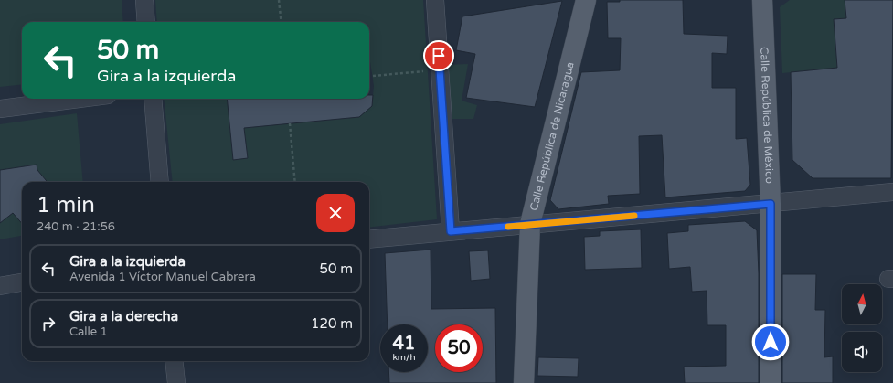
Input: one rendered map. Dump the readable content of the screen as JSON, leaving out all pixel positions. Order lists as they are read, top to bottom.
{
  "streets": {
    "main road": ["Calle República de México", "Calle República de Nicaragua"]
  },
  "north": "top",
  "page": {
    "turn": ["50 m", "Gira a la izquierda"],
    "heading": ["1 min", "240 m · 21:56"],
    "list": [
      {
        "name": "Gira a la izquierda",
        "note": "Avenida 1 Víctor Manuel Cabrera",
        "value": "50 m"
      },
      {
        "name": "Gira a la derecha",
        "note": "Calle 1",
        "value": "120 m"
      }
    ],
    "speed": "41 km/h",
    "limit": "50"
  }
}
